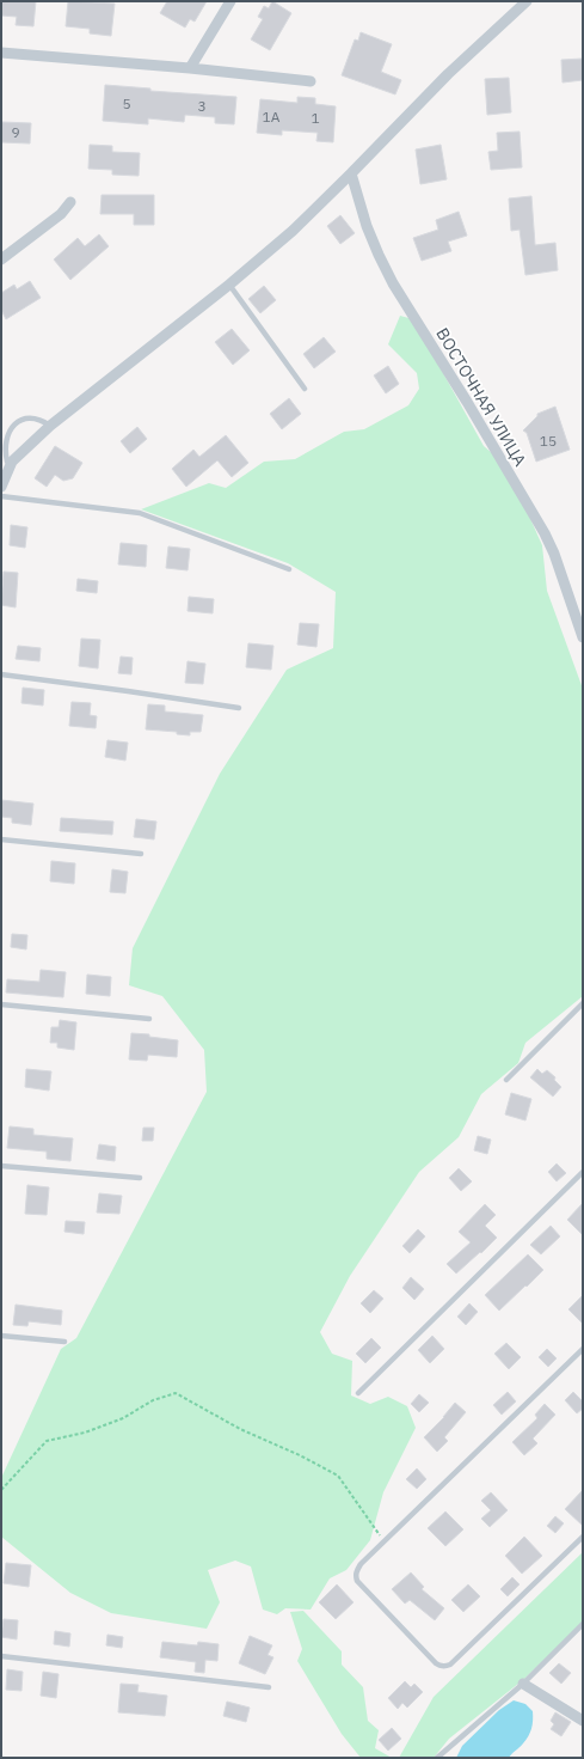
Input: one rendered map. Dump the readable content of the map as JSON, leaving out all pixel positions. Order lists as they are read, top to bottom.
{
  "streets": {
    "street": ["ВОСТОЧНАЯ УЛИЦА"]
  },
  "house_numbers": [
    "5",
    "3",
    "1А",
    "1",
    "9",
    "15"
  ]
}
